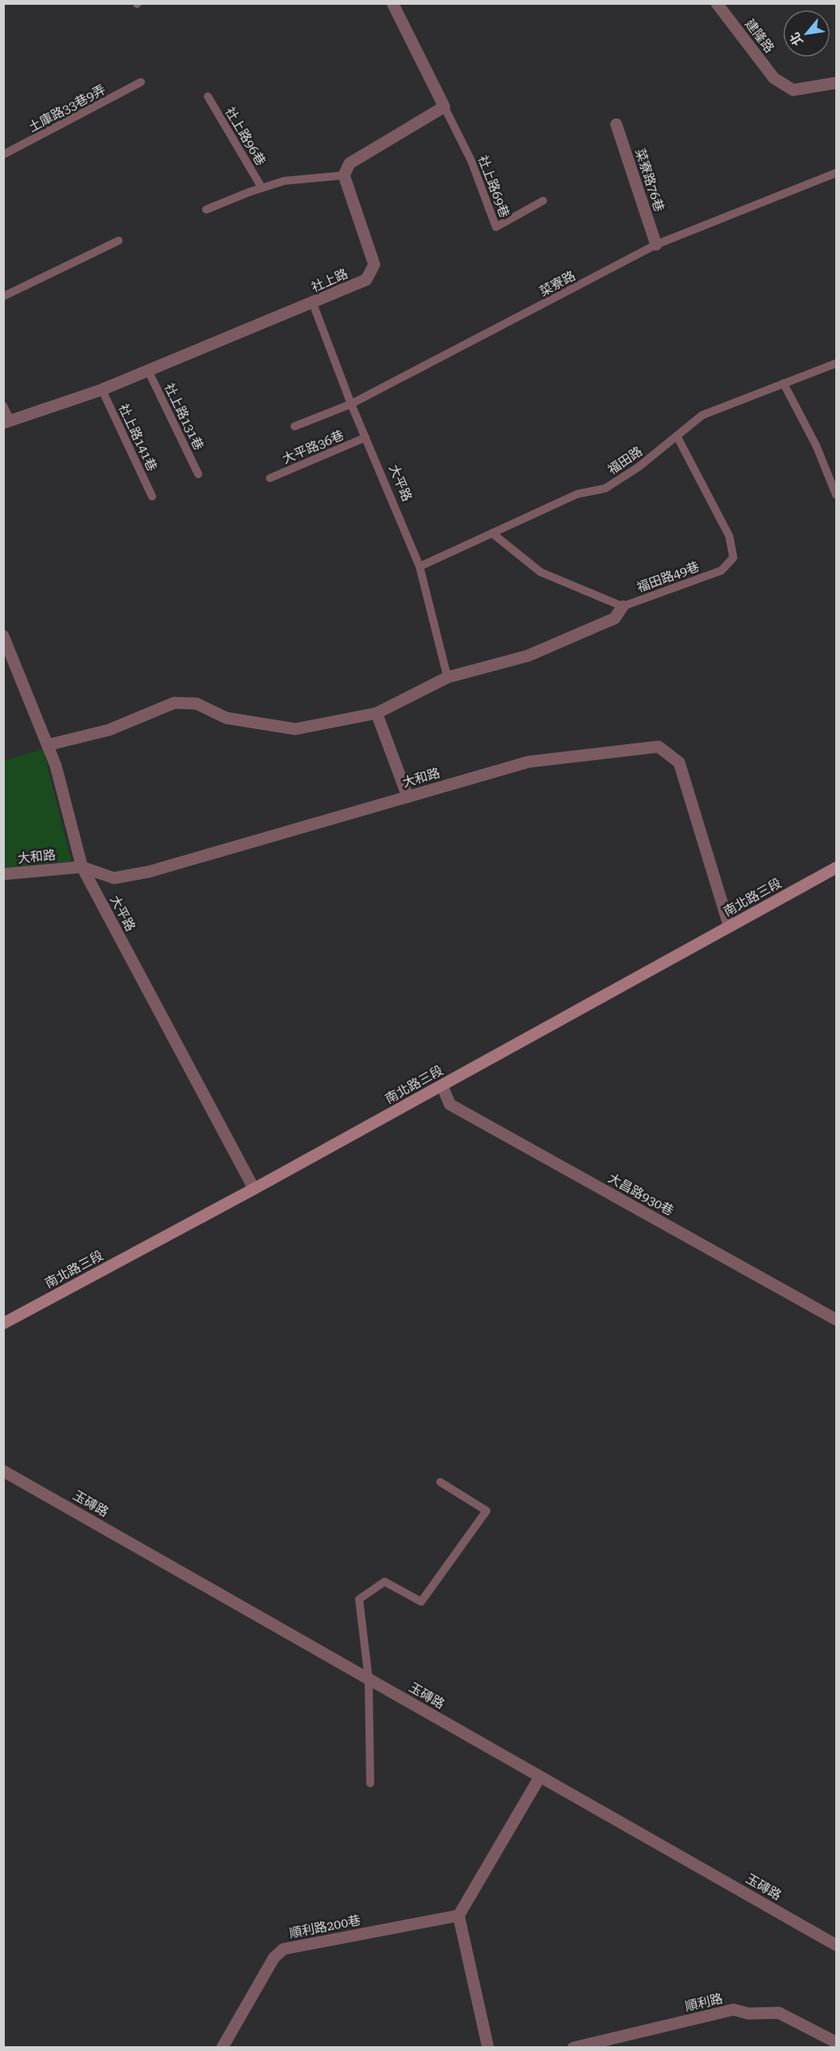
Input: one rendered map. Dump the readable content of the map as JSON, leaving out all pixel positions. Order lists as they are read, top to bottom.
{
  "streets": {
    "street": [
      "建隆路",
      "菜寮路76巷",
      "社上路",
      "大平路",
      "大和路",
      "南北路三段",
      "大昌路930巷",
      "玉磚路",
      "順利路200巷",
      "順利路"
    ],
    "lane": [
      "土庫路33巷9弄",
      "社上路96巷",
      "社上路69巷",
      "菜寮路",
      "社上路131巷",
      "社上路141巷",
      "大平路36巷",
      "福田路",
      "福田路49巷"
    ]
  },
  "crossings": [
    ["菜寮路76巷", "菜寮路"],
    ["社上路", "社上路131巷"],
    ["社上路", "社上路141巷"],
    ["社上路", "大平路"],
    ["菜寮路", "大平路"],
    ["大平路36巷", "大平路"],
    ["福田路", "大平路"],
    ["福田路", "福田路49巷"],
    ["大平路", "大和路"],
    ["大平路", "南北路三段"],
    ["大和路", "南北路三段"],
    ["南北路三段", "大昌路930巷"]
  ],
  "north": "bottom left"
}
